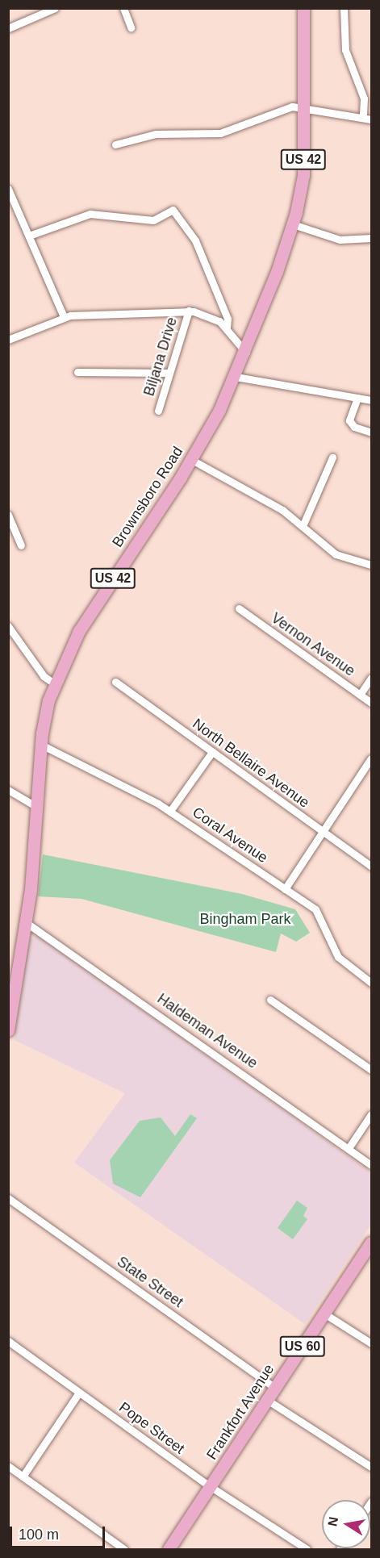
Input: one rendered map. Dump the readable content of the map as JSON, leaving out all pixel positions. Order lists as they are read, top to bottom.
{
  "streets": {
    "main road": [
      "US 42",
      "Brownsboro Road",
      "US 60",
      "Frankfort Avenue"
    ],
    "street": [
      "Biljana Drive",
      "Vernon Avenue",
      "North Bellaire Avenue",
      "Coral Avenue",
      "Haldeman Avenue",
      "State Street",
      "Pope Street"
    ]
  },
  "crossings": [
    ["Brownsboro Road", "Coral Avenue"],
    ["Brownsboro Road", "Haldeman Avenue"],
    ["State Street", "Frankfort Avenue"],
    ["Frankfort Avenue", "Pope Street"]
  ],
  "parks": ["Bingham Park"],
  "scale_bar": "100 m",
  "north": "left"
}
